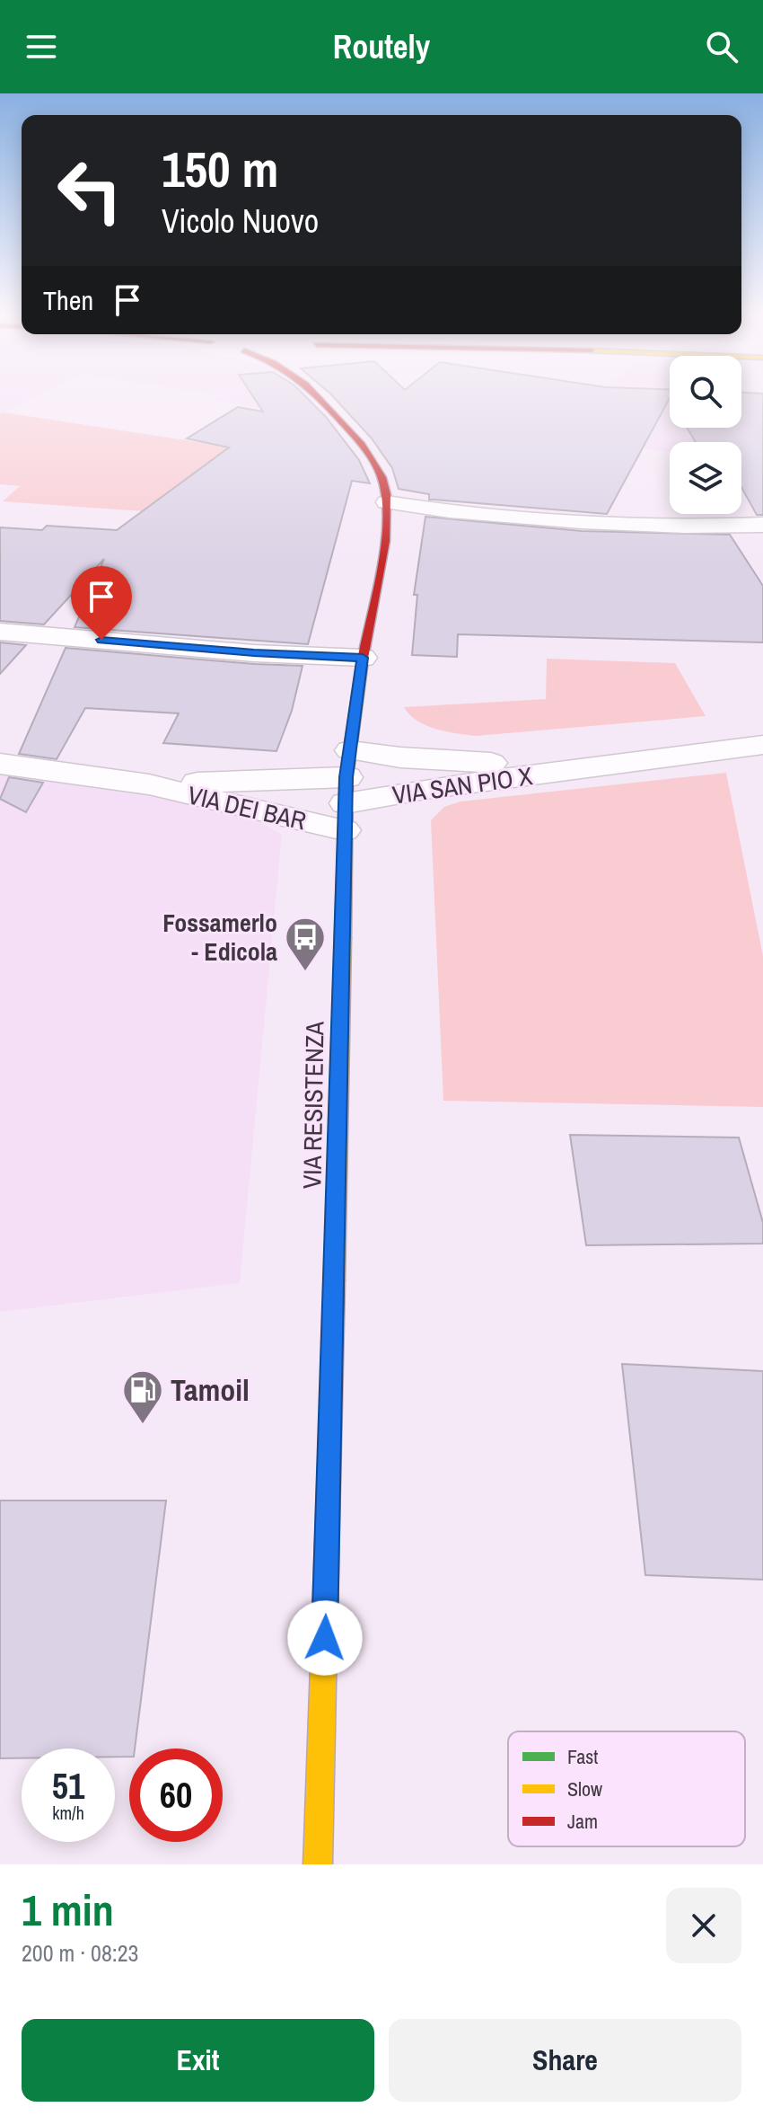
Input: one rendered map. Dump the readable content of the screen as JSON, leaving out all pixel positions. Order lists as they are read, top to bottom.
{
  "streets": {
    "main road": ["VIA RESISTENZA"],
    "street": ["VIA SAN PIO X", "VIA DEI BAR"]
  },
  "crossings": [
    ["VIA SAN PIO X", "VIA DEI BAR"],
    ["VIA SAN PIO X", "VIA RESISTENZA"],
    ["VIA DEI BAR", "VIA RESISTENZA"]
  ],
  "places": {
    "bus stop": ["Fossamerlo - Edicola"],
    "fuel station": ["Tamoil"]
  },
  "legend": ["Fast", "Slow", "Jam"],
  "page": {
    "header": "Routely",
    "turn": ["150 m", "Vicolo Nuovo"],
    "then": "Then",
    "speed": "51 km/h",
    "limit": "60",
    "heading": ["1 min", "200 m · 08:23"],
    "buttons": ["Exit", "Share"]
  }
}
